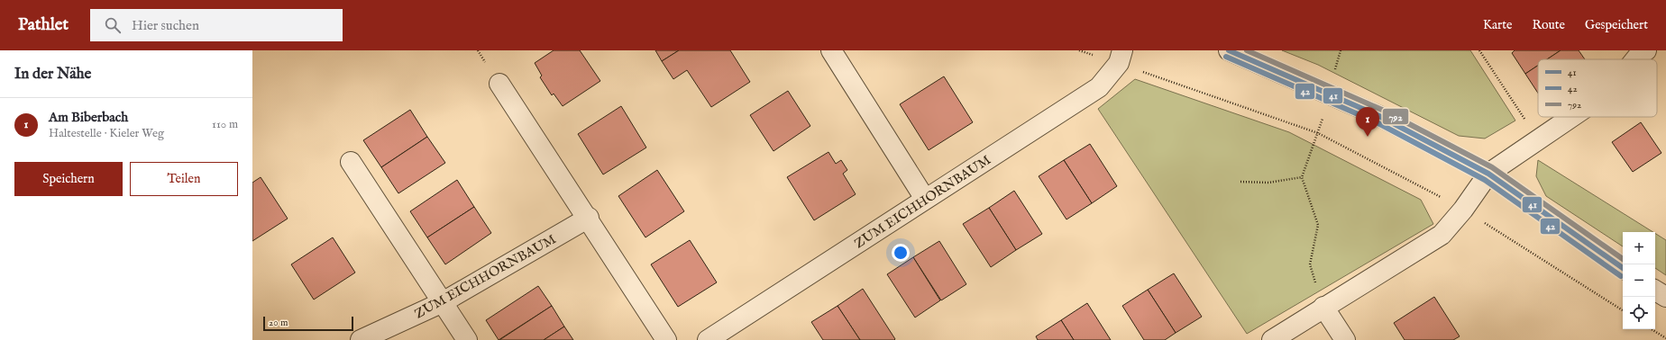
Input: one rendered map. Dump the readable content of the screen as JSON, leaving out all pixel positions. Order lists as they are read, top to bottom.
{
  "streets": {
    "street": ["ZUM EICHHORNBAUM"]
  },
  "lines": ["transit line 41", "transit line 792", "transit line 42"],
  "legend": ["41", "42", "792"],
  "scale_bar": "20 m",
  "page": {
    "header": "Pathlet",
    "search": "Hier suchen",
    "nav": ["Karte", "Route", "Gespeichert"],
    "heading": "In der Nähe",
    "list": [
      {
        "mark": "1",
        "name": "Am Biberbach",
        "note": "Haltestelle · Kieler Weg",
        "value": "110 m"
      }
    ],
    "pins": "1",
    "buttons": ["Speichern", "Teilen"],
    "map_buttons": ["+", "−"],
    "scale": "20 m"
  }
}
